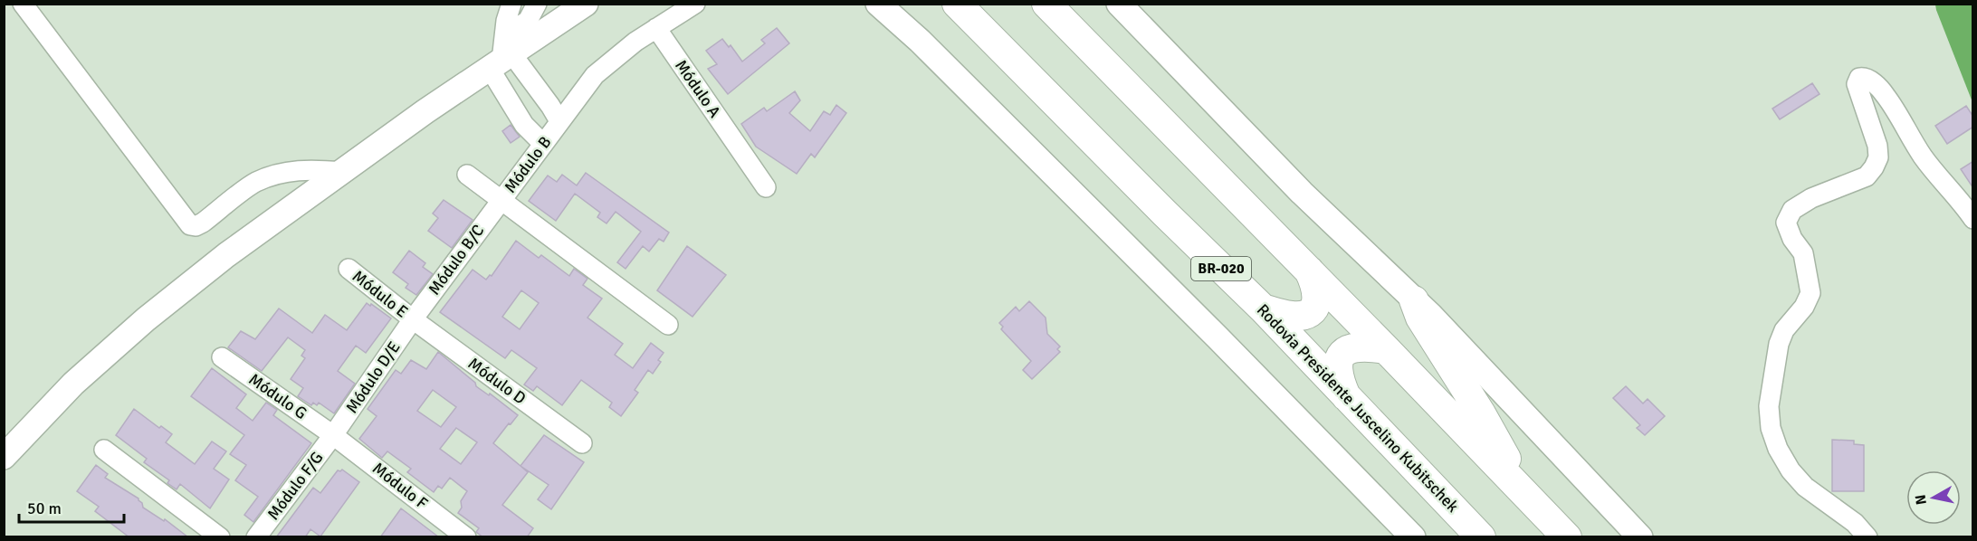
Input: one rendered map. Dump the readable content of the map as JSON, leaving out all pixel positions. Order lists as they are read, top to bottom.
{
  "streets": {
    "highway": ["BR-020", "Rodovia Presidente Juscelino Kubitschek"],
    "street": [
      "Módulo A",
      "Módulo B",
      "Módulo B/C",
      "Módulo E",
      "Módulo D/E",
      "Módulo D",
      "Módulo G",
      "Módulo F/G",
      "Módulo F"
    ]
  },
  "crossings": [
    ["Módulo A", "Módulo B"],
    ["Módulo B", "Módulo B/C"],
    ["Módulo B/C", "Módulo E"],
    ["Módulo B/C", "Módulo D/E"],
    ["Módulo B/C", "Módulo D"],
    ["Módulo E", "Módulo D/E"],
    ["Módulo E", "Módulo D"],
    ["Módulo D/E", "Módulo D"],
    ["Módulo D/E", "Módulo G"],
    ["Módulo D/E", "Módulo F/G"],
    ["Módulo D/E", "Módulo F"],
    ["Módulo G", "Módulo F/G"],
    ["Módulo G", "Módulo F"],
    ["Módulo F/G", "Módulo F"]
  ],
  "scale_bar": "50 m",
  "north": "left"
}
